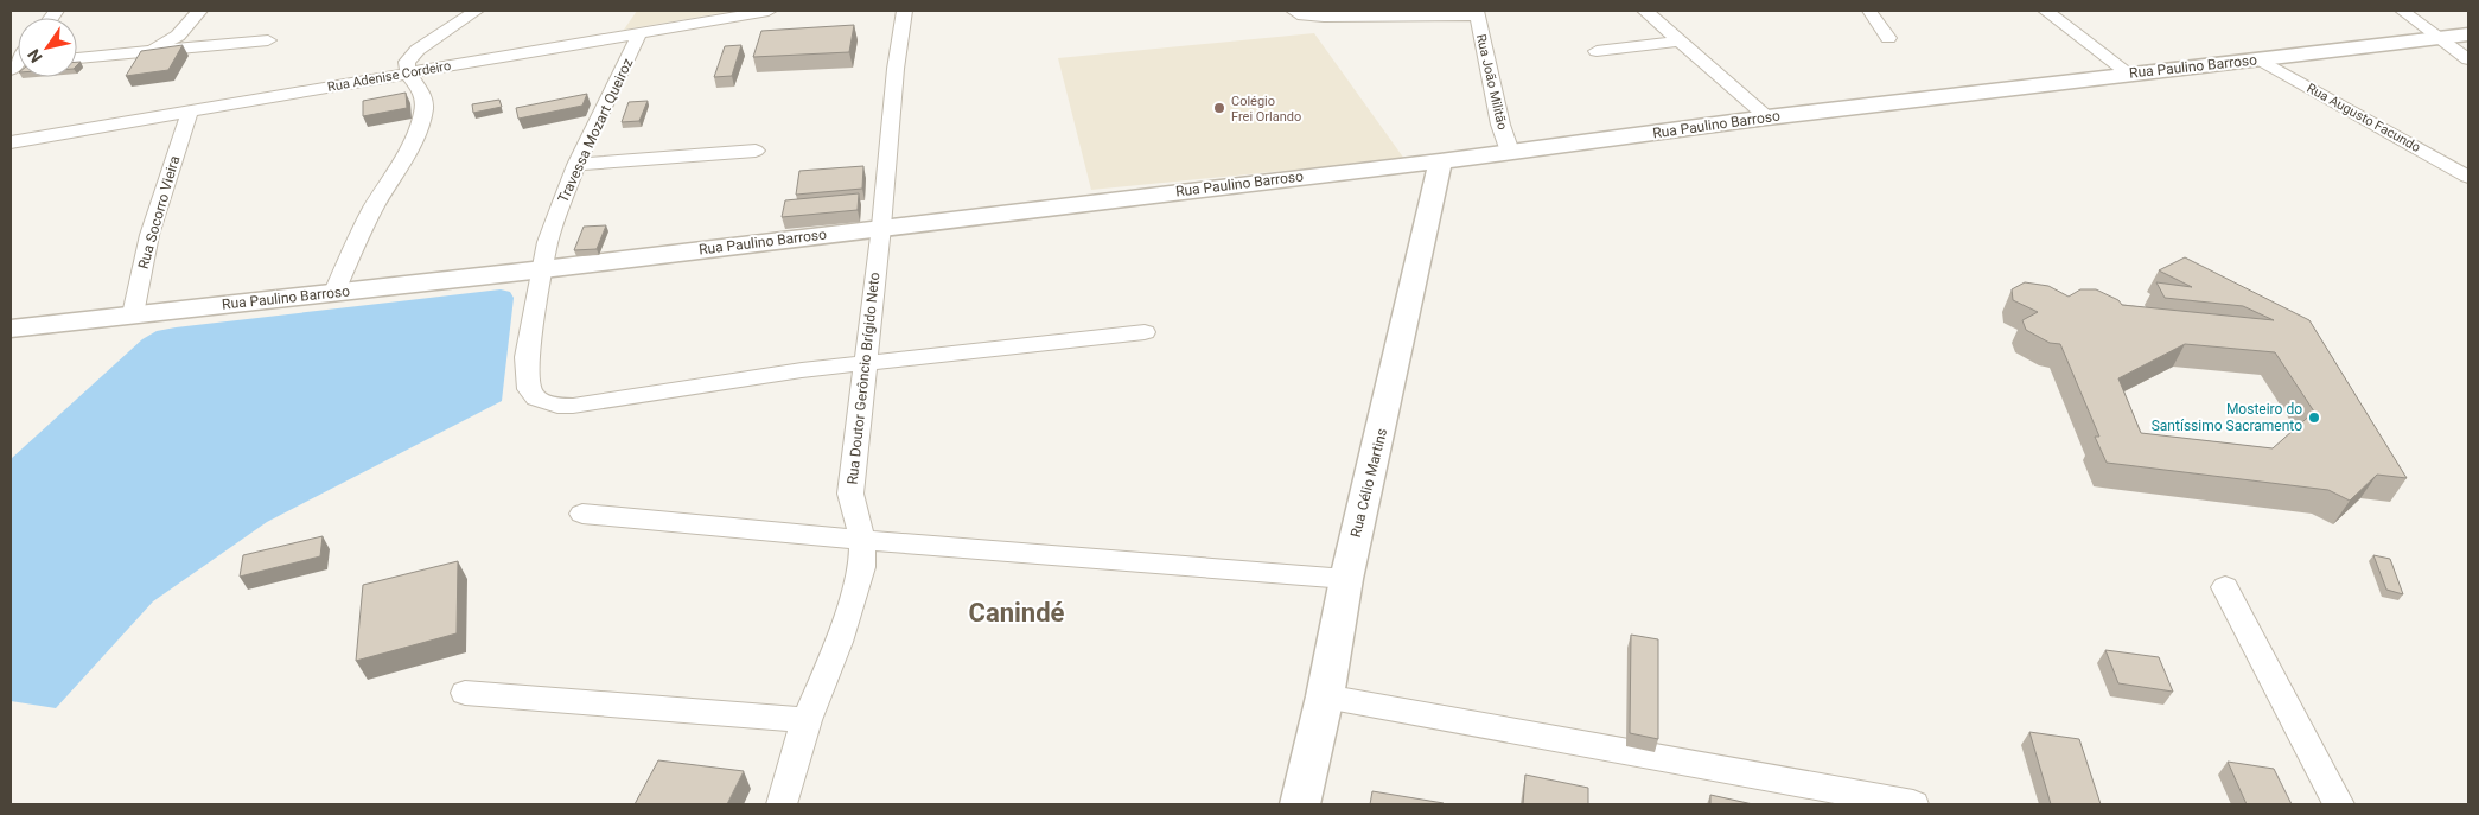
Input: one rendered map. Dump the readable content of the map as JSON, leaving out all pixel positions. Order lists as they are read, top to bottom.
{
  "streets": {
    "street": [
      "Rua Paulino Barroso",
      "Rua Adenise Cordeiro",
      "Rua João Militão",
      "Rua Augusto Facundo",
      "Travessa Mozart Queiroz",
      "Rua Socorro Vieira",
      "Rua Doutor Gerôncio Brígido Neto",
      "Rua Célio Martins"
    ]
  },
  "crossings": [
    ["Rua Paulino Barroso", "Rua João Militão"],
    ["Rua Paulino Barroso", "Rua Augusto Facundo"],
    ["Rua Paulino Barroso", "Travessa Mozart Queiroz"],
    ["Rua Paulino Barroso", "Rua Socorro Vieira"],
    ["Rua Paulino Barroso", "Rua Doutor Gerôncio Brígido Neto"],
    ["Rua Paulino Barroso", "Rua Célio Martins"],
    ["Rua Adenise Cordeiro", "Travessa Mozart Queiroz"],
    ["Rua Adenise Cordeiro", "Rua Socorro Vieira"],
    ["Travessa Mozart Queiroz", "Rua Doutor Gerôncio Brígido Neto"]
  ],
  "districts": ["Canindé"],
  "places": ["Colégio Frei Orlando", "Mosteiro do Santíssimo Sacramento"],
  "north": "bottom left"
}
